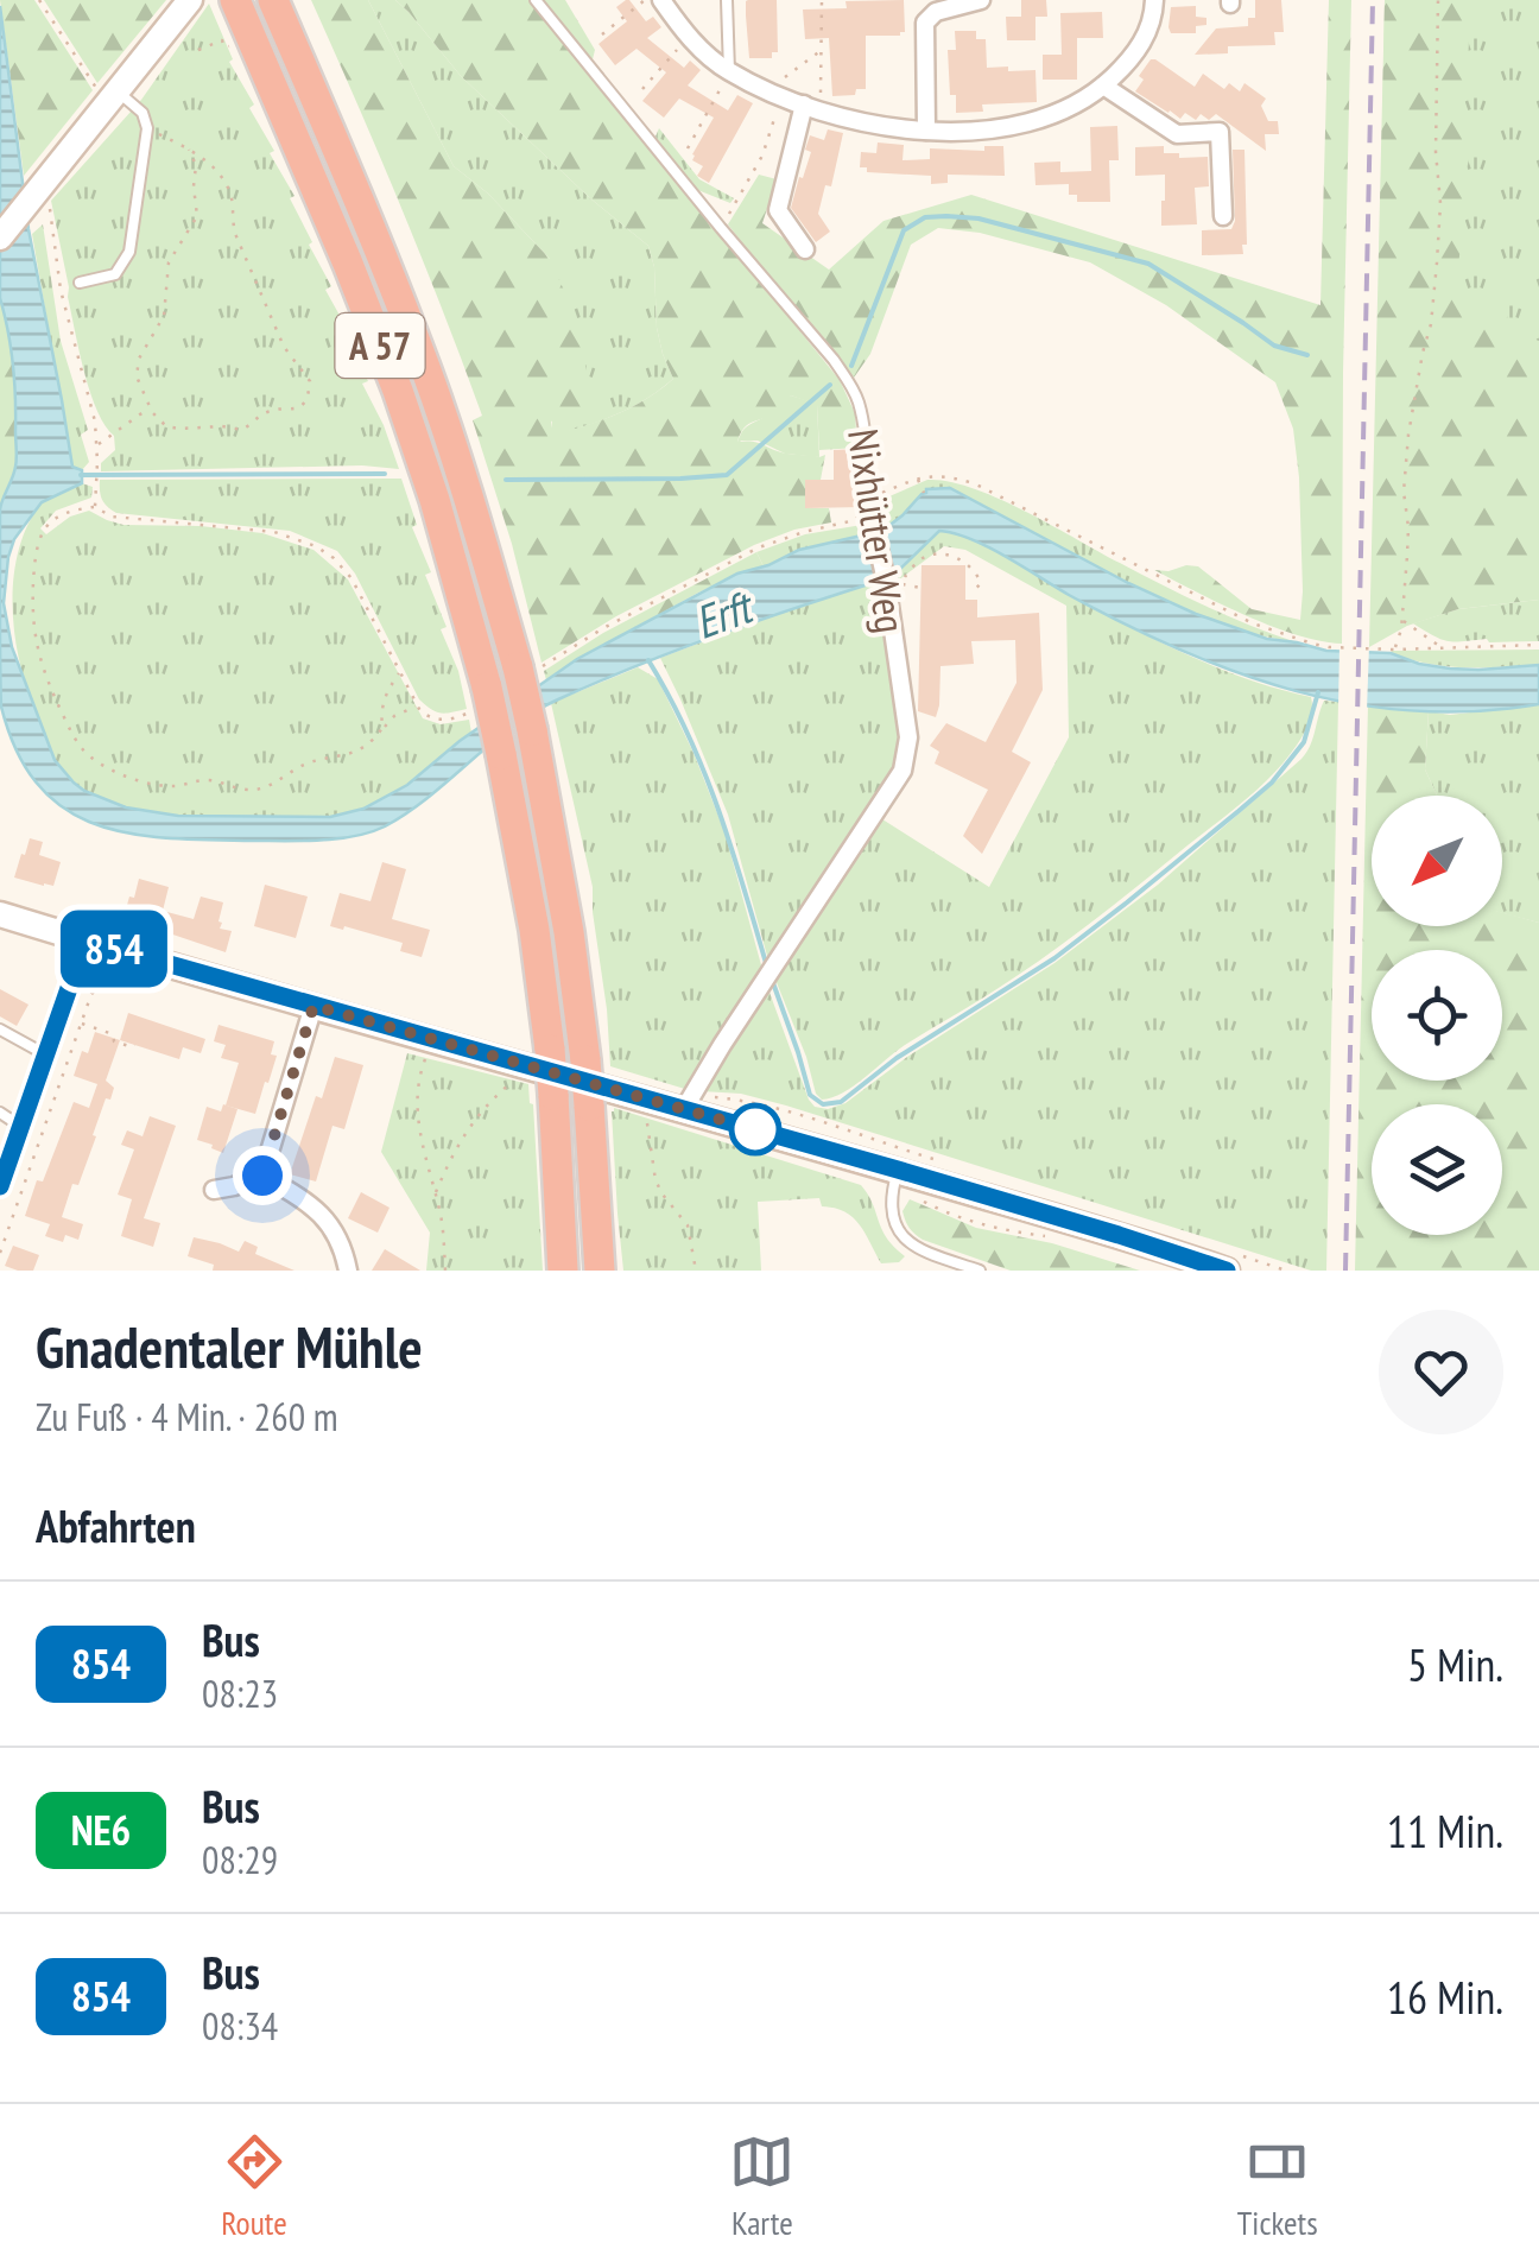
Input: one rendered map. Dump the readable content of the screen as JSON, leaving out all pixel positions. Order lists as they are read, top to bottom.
{
  "streets": {
    "highway": ["A 57"],
    "street": ["Nixhütter Weg"]
  },
  "water": ["Erft"],
  "lines": ["bus line 854"],
  "north": "bottom left",
  "page": {
    "on_map": "854",
    "heading": [
      ["Gnadentaler Mühle", "Zu Fuß · 4 Min. · 260 m"],
      "Abfahrten"
    ],
    "list": [
      {
        "mark": "854",
        "name": "Bus",
        "note": "08:23",
        "value": "5 Min."
      },
      {
        "mark": "NE6",
        "name": "Bus",
        "note": "08:29",
        "value": "11 Min."
      },
      {
        "mark": "854",
        "name": "Bus",
        "note": "08:34",
        "value": "16 Min."
      }
    ],
    "tabs": ["Route", "Karte", "Tickets"]
  }
}
